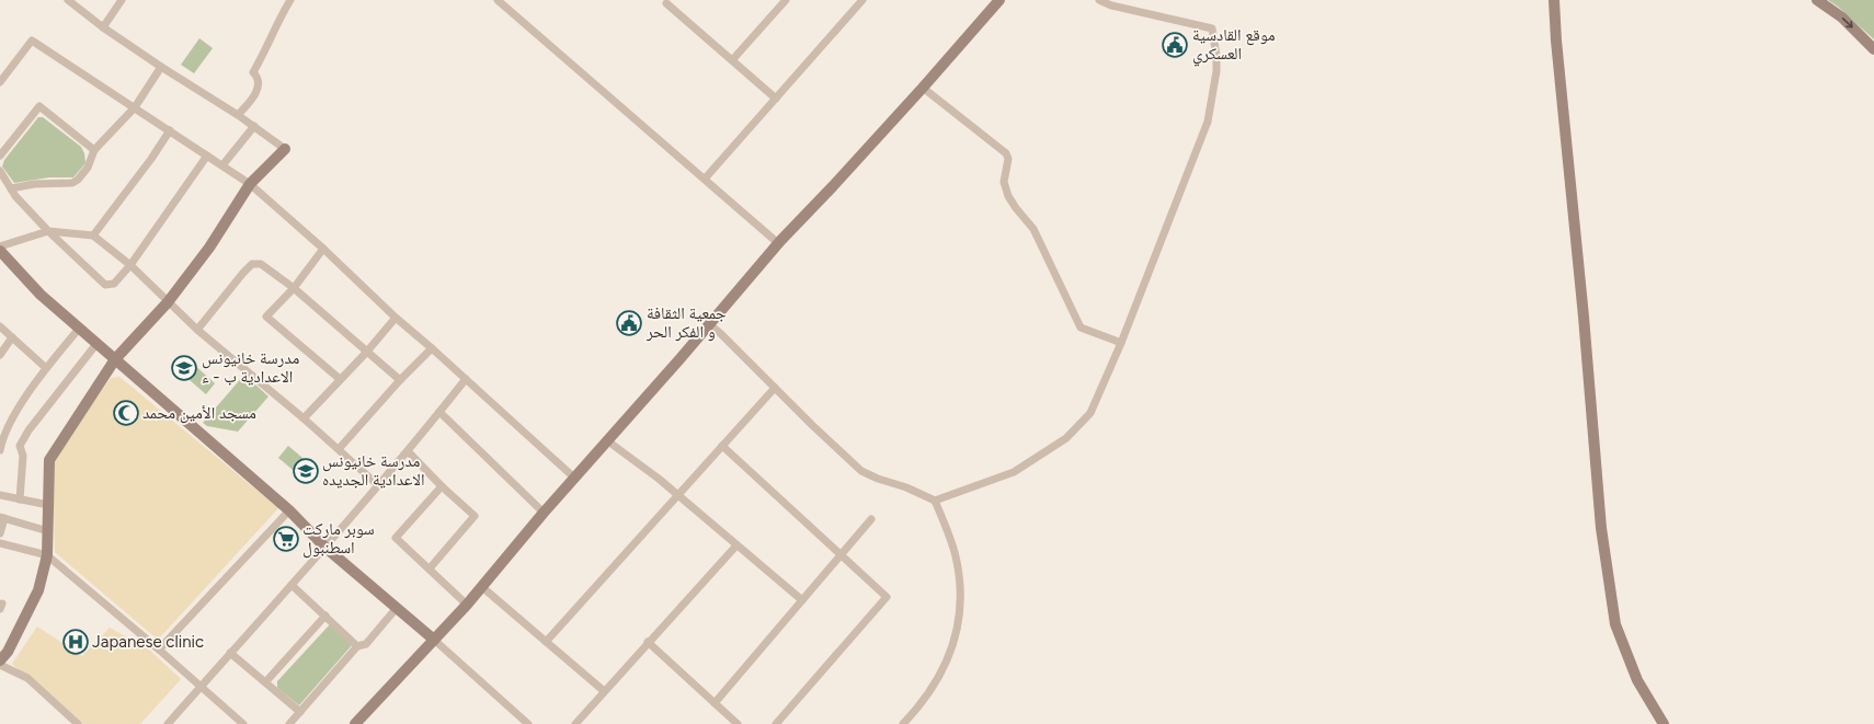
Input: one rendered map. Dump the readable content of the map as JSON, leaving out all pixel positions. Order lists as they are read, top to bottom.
{
  "places": {
    "public building": ["موقع القادسية العسكري", "جمعية الثقافة و الفكر الحر"],
    "school or university": ["مدرسة خانيونس الاعدادية ب - ء", "مدرسة خانيونس الاعدادية الجديده"],
    "mosque": ["مسجد الأمين محمد"],
    "supermarket": ["سوبر ماركت اسطنبول"],
    "hospital": ["Japanese clinic"]
  }
}
